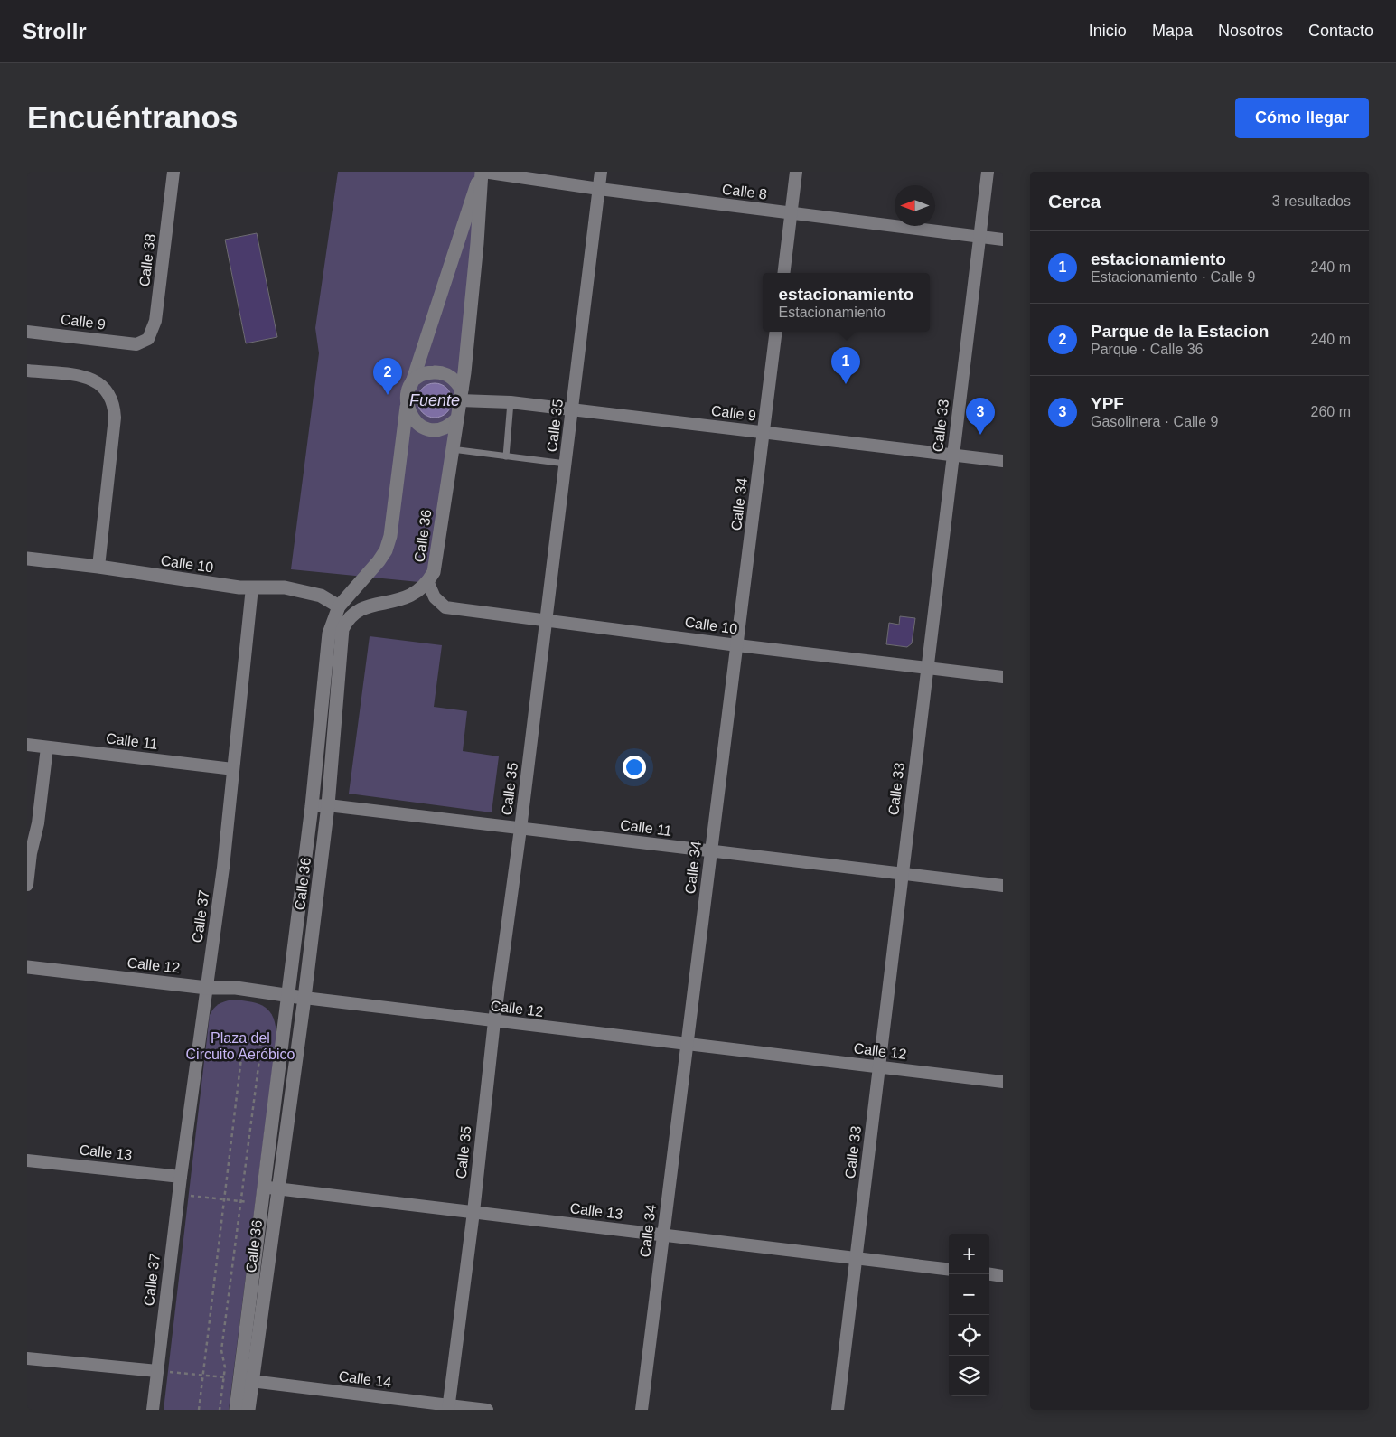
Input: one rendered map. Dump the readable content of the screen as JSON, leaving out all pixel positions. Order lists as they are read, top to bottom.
{
  "streets": {
    "street": [
      "Calle 8",
      "Calle 38",
      "Calle 9",
      "Calle 35",
      "Calle 33",
      "Calle 34",
      "Calle 36",
      "Calle 10",
      "Calle 11",
      "Calle 37",
      "Calle 12",
      "Calle 13",
      "Calle 14"
    ]
  },
  "crossings": [
    ["Calle 8", "Calle 35"],
    ["Calle 8", "Calle 33"],
    ["Calle 38", "Calle 9"],
    ["Calle 9", "Calle 35"],
    ["Calle 9", "Calle 33"],
    ["Calle 9", "Calle 34"],
    ["Calle 9", "Calle 36"],
    ["Calle 35", "Calle 10"],
    ["Calle 35", "Calle 11"],
    ["Calle 35", "Calle 12"],
    ["Calle 35", "Calle 13"],
    ["Calle 35", "Calle 14"],
    ["Calle 33", "Calle 10"],
    ["Calle 33", "Calle 11"],
    ["Calle 33", "Calle 12"],
    ["Calle 33", "Calle 13"],
    ["Calle 34", "Calle 10"],
    ["Calle 34", "Calle 11"],
    ["Calle 34", "Calle 12"],
    ["Calle 34", "Calle 13"],
    ["Calle 36", "Calle 10"],
    ["Calle 36", "Calle 11"],
    ["Calle 36", "Calle 12"],
    ["Calle 36", "Calle 13"],
    ["Calle 36", "Calle 14"],
    ["Calle 10", "Calle 37"],
    ["Calle 11", "Calle 37"],
    ["Calle 37", "Calle 12"],
    ["Calle 37", "Calle 13"]
  ],
  "water": ["Fuente"],
  "parks": ["Plaza del Circuito Aeróbico"],
  "north": "left",
  "page": {
    "header": "Strollr",
    "nav": [
      "Inicio",
      "Mapa",
      "Nosotros",
      "Contacto"
    ],
    "buttons": "Cómo llegar",
    "title": "Encuéntranos",
    "heading": ["Cerca", "3 resultados"],
    "list": [
      {
        "mark": "1",
        "name": "estacionamiento",
        "note": "Estacionamiento · Calle 9",
        "value": "240 m"
      },
      {
        "mark": "2",
        "name": "Parque de la Estacion",
        "note": "Parque · Calle 36",
        "value": "240 m"
      },
      {
        "mark": "3",
        "name": "YPF",
        "note": "Gasolinera · Calle 9",
        "value": "260 m"
      }
    ],
    "popup": ["estacionamiento", "Estacionamiento"],
    "pins": ["1", "2", "3"],
    "map_buttons": ["+", "−"]
  }
}
